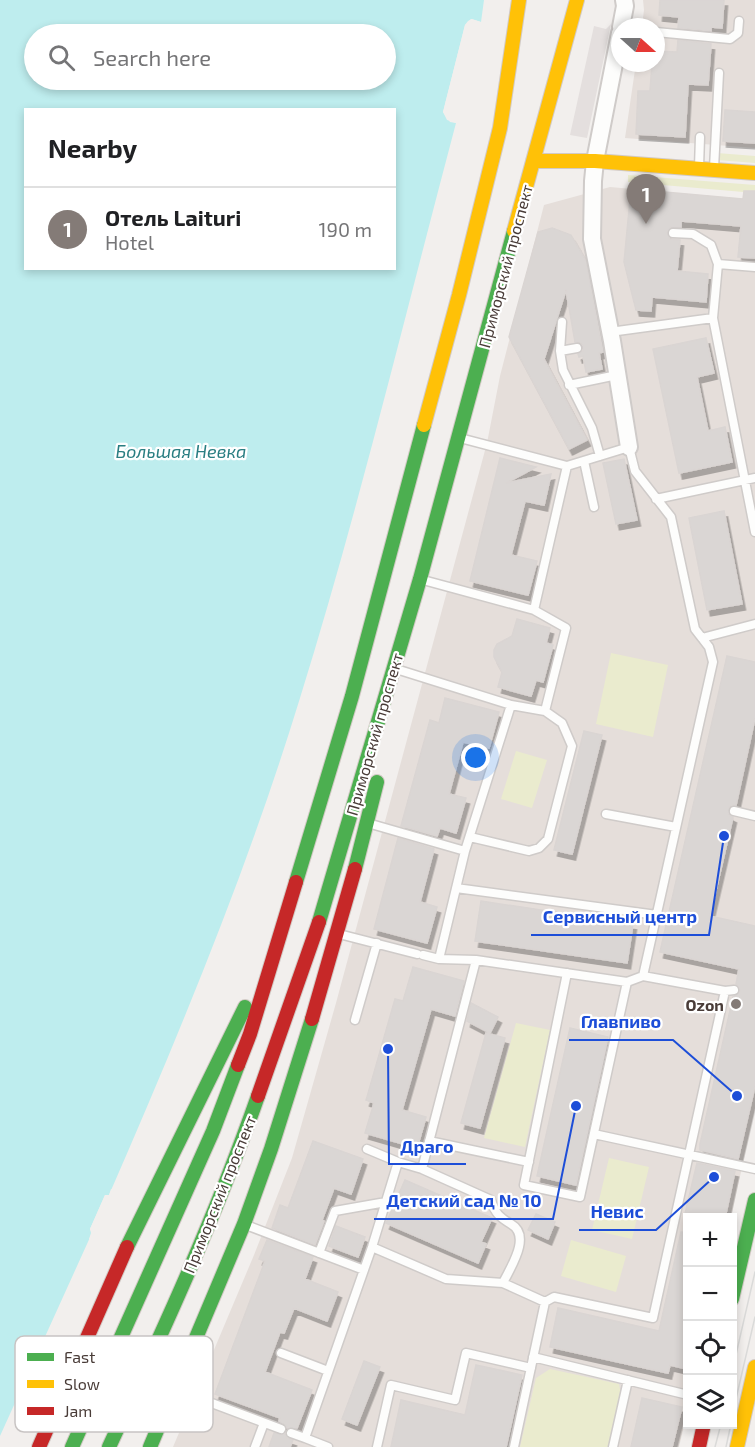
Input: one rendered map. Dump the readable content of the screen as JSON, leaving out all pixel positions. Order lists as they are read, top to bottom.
{
  "streets": {
    "main road": ["Приморский проспект"]
  },
  "water": ["Большая Невка"],
  "places": [
    "Сервисный центр",
    "Ozon",
    "Драго",
    "Главпиво",
    "Детский сад № 10",
    "Невис"
  ],
  "legend": ["Fast", "Slow", "Jam"],
  "north": "right",
  "page": {
    "search": "Search here",
    "heading": "Nearby",
    "pins": "1",
    "list": [
      {
        "mark": "1",
        "name": "Отель Laituri",
        "note": "Hotel",
        "value": "190 m"
      }
    ],
    "map_buttons": ["+", "−"]
  }
}
